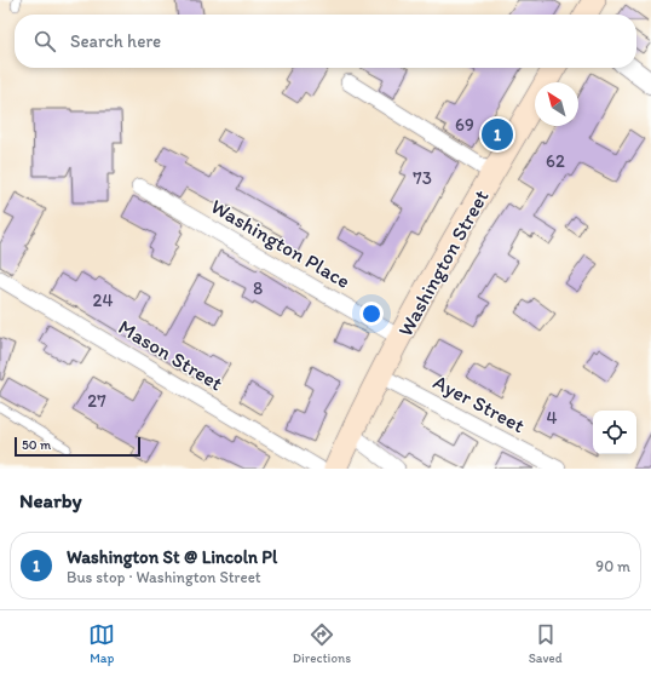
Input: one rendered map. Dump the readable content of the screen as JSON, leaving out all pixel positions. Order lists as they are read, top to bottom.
{
  "streets": {
    "main road": ["Washington Street"],
    "street": ["Washington Place", "Mason Street", "Ayer Street"]
  },
  "crossings": [
    ["Washington Place", "Washington Street"],
    ["Washington Street", "Ayer Street"]
  ],
  "house_numbers": [
    "69",
    "62",
    "73",
    "8",
    "24",
    "27",
    "4"
  ],
  "scale_bar": "50 m",
  "north": "top left",
  "page": {
    "search": "Search here",
    "pins": "1",
    "scale": "50 m",
    "heading": "Nearby",
    "list": [
      {
        "mark": "1",
        "name": "Washington St @ Lincoln Pl",
        "note": "Bus stop · Washington Street",
        "value": "90 m"
      }
    ],
    "nav": ["Map", "Directions", "Saved"]
  }
}
